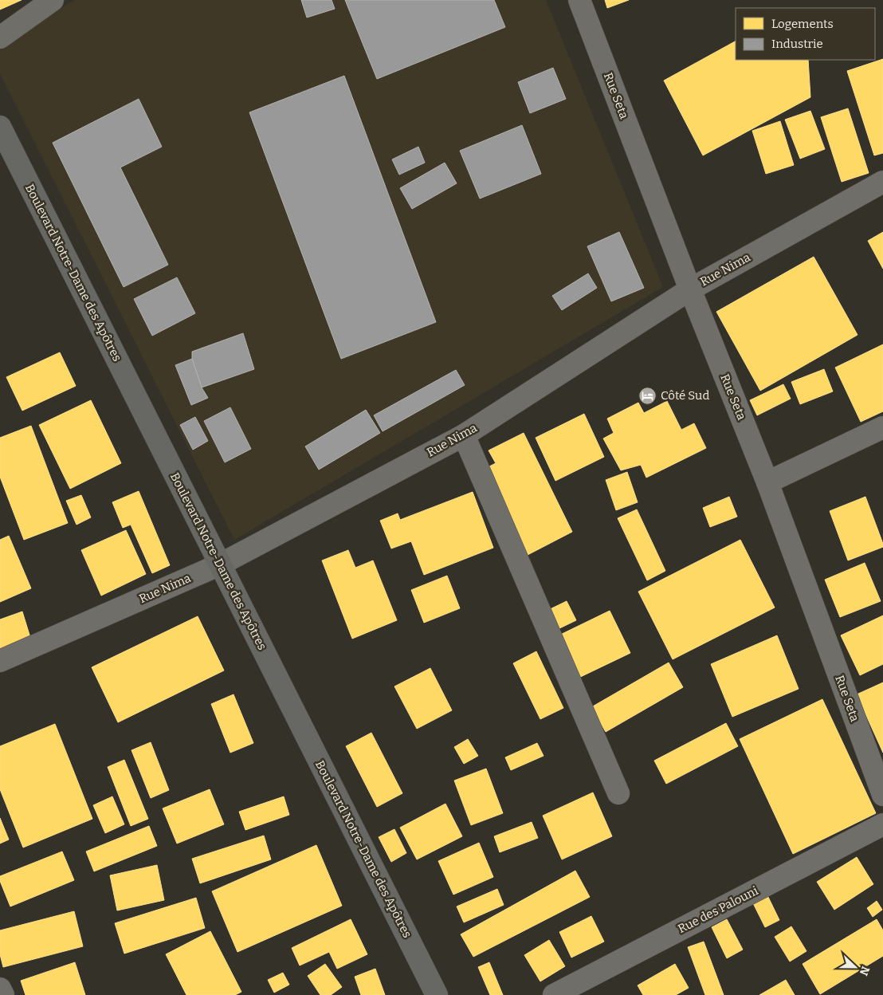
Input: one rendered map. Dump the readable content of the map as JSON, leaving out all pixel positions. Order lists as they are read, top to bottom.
{
  "streets": {
    "street": [
      "Rue Seta",
      "Rue Nima",
      "Boulevard Notre-Dame des Apôtres",
      "Rue des Palouni"
    ]
  },
  "crossings": [
    ["Rue Seta", "Rue Nima"],
    ["Rue Nima", "Boulevard Notre-Dame des Apôtres"]
  ],
  "places": {
    "hotel": ["Côté Sud"]
  },
  "legend": ["Logements", "Industrie"],
  "north": "right"
}
